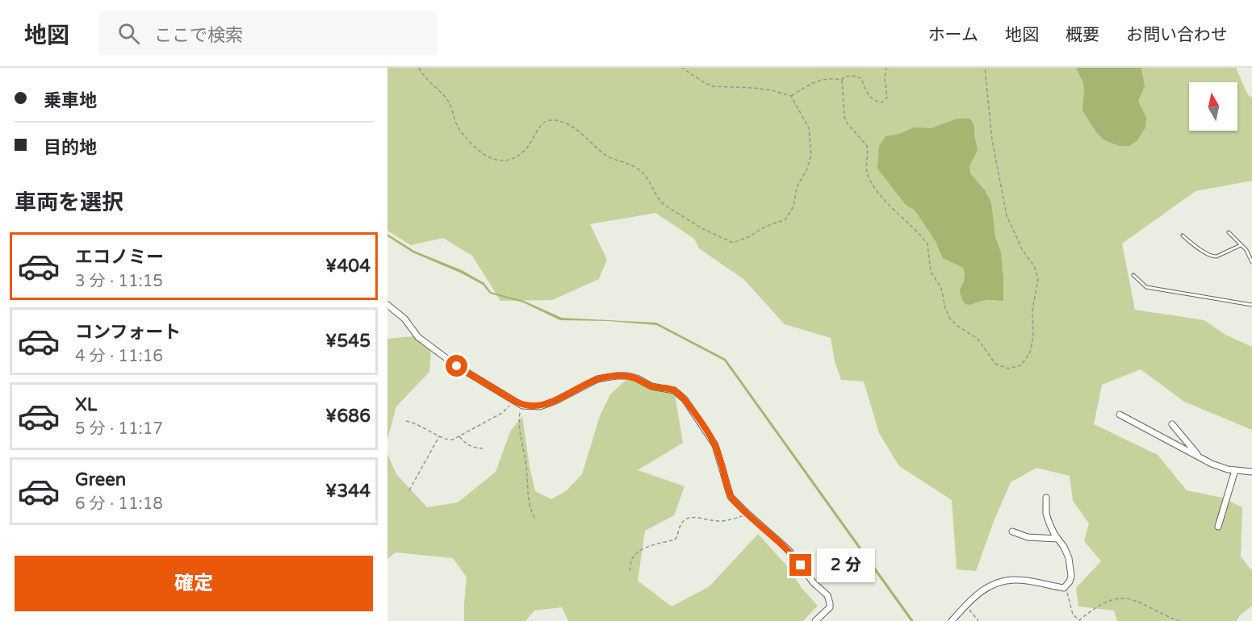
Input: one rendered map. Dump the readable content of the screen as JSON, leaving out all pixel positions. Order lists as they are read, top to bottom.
{
  "north": "top",
  "page": {
    "header": "地図",
    "search": "ここで検索",
    "nav": [
      "ホーム",
      "地図",
      "概要",
      "お問い合わせ"
    ],
    "banner": ["乗車地", "目的地"],
    "heading": "車両を選択",
    "list": [
      {
        "name": "エコノミー",
        "note": "3 分 · 11:15",
        "value": "¥404"
      },
      {
        "name": "コンフォート",
        "note": "4 分 · 11:16",
        "value": "¥545"
      },
      {
        "name": "XL",
        "note": "5 分 · 11:17",
        "value": "¥686"
      },
      {
        "name": "Green",
        "note": "6 分 · 11:18",
        "value": "¥344"
      }
    ],
    "buttons": "確定",
    "bubble": "2 分"
  }
}
